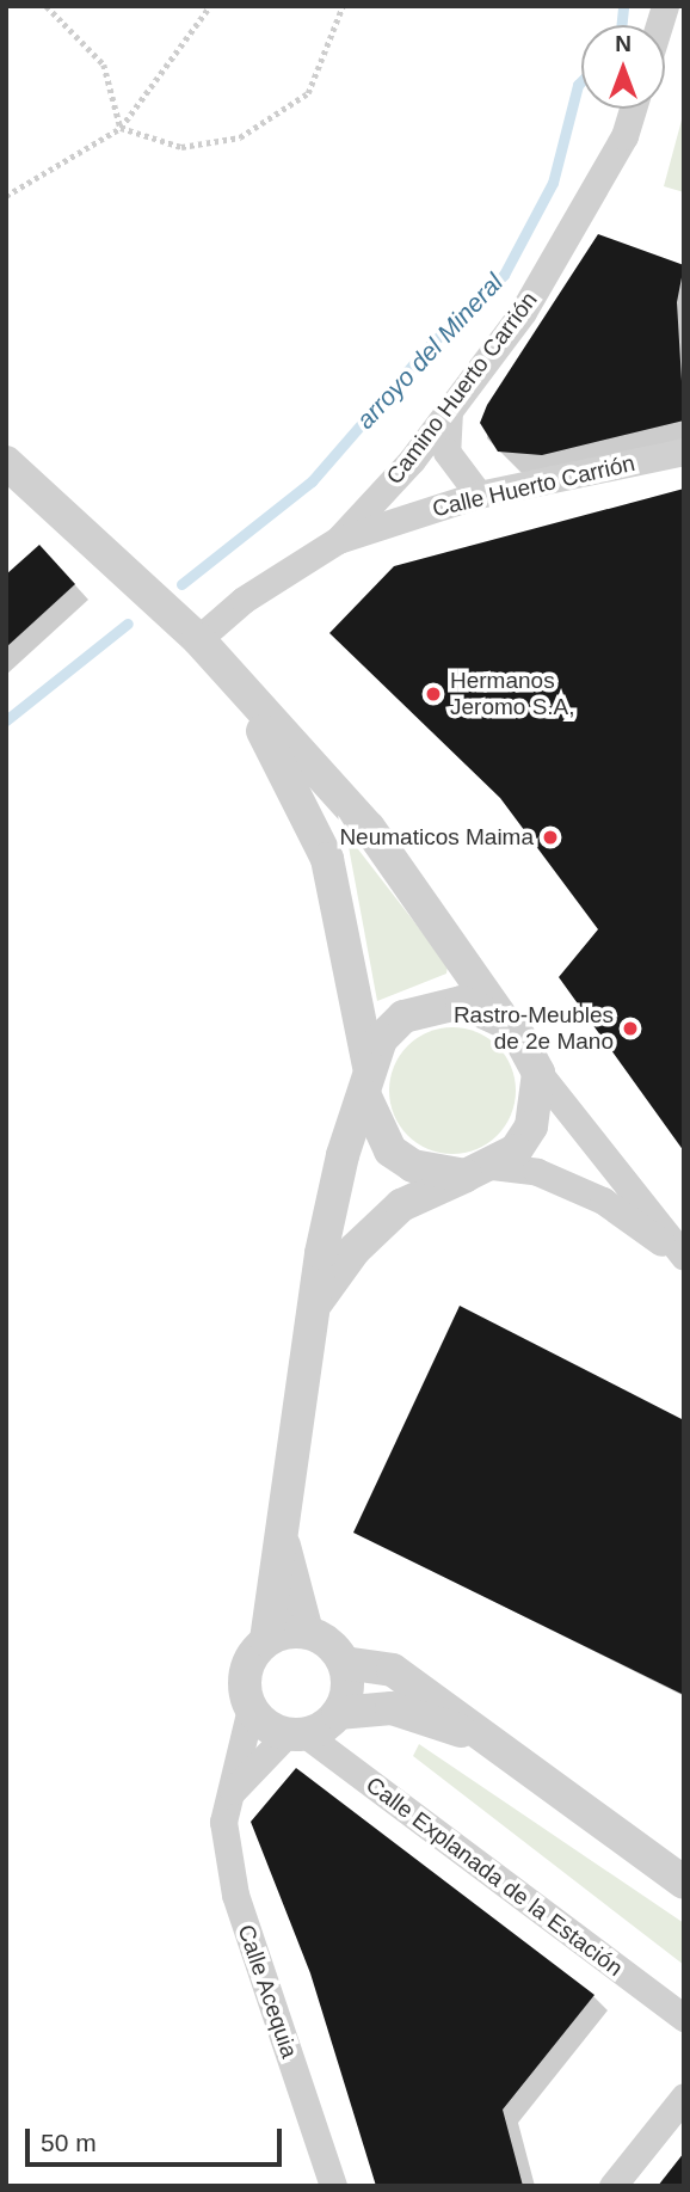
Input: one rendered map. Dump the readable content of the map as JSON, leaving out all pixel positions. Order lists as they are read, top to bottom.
{
  "streets": {
    "street": [
      "Camino Huerto Carrión",
      "Calle Huerto Carrión",
      "Calle Explanada de la Estación",
      "Calle Acequia"
    ]
  },
  "crossings": [
    ["Camino Huerto Carrión", "Calle Huerto Carrión"],
    ["Calle Explanada de la Estación", "Calle Acequia"]
  ],
  "water": ["arroyo del Mineral"],
  "places": ["Hermanos Jeromo S.A,", "Neumaticos Maima", "Rastro-Meubles de 2e Mano"],
  "scale_bar": "50 m",
  "north": "top"
}
